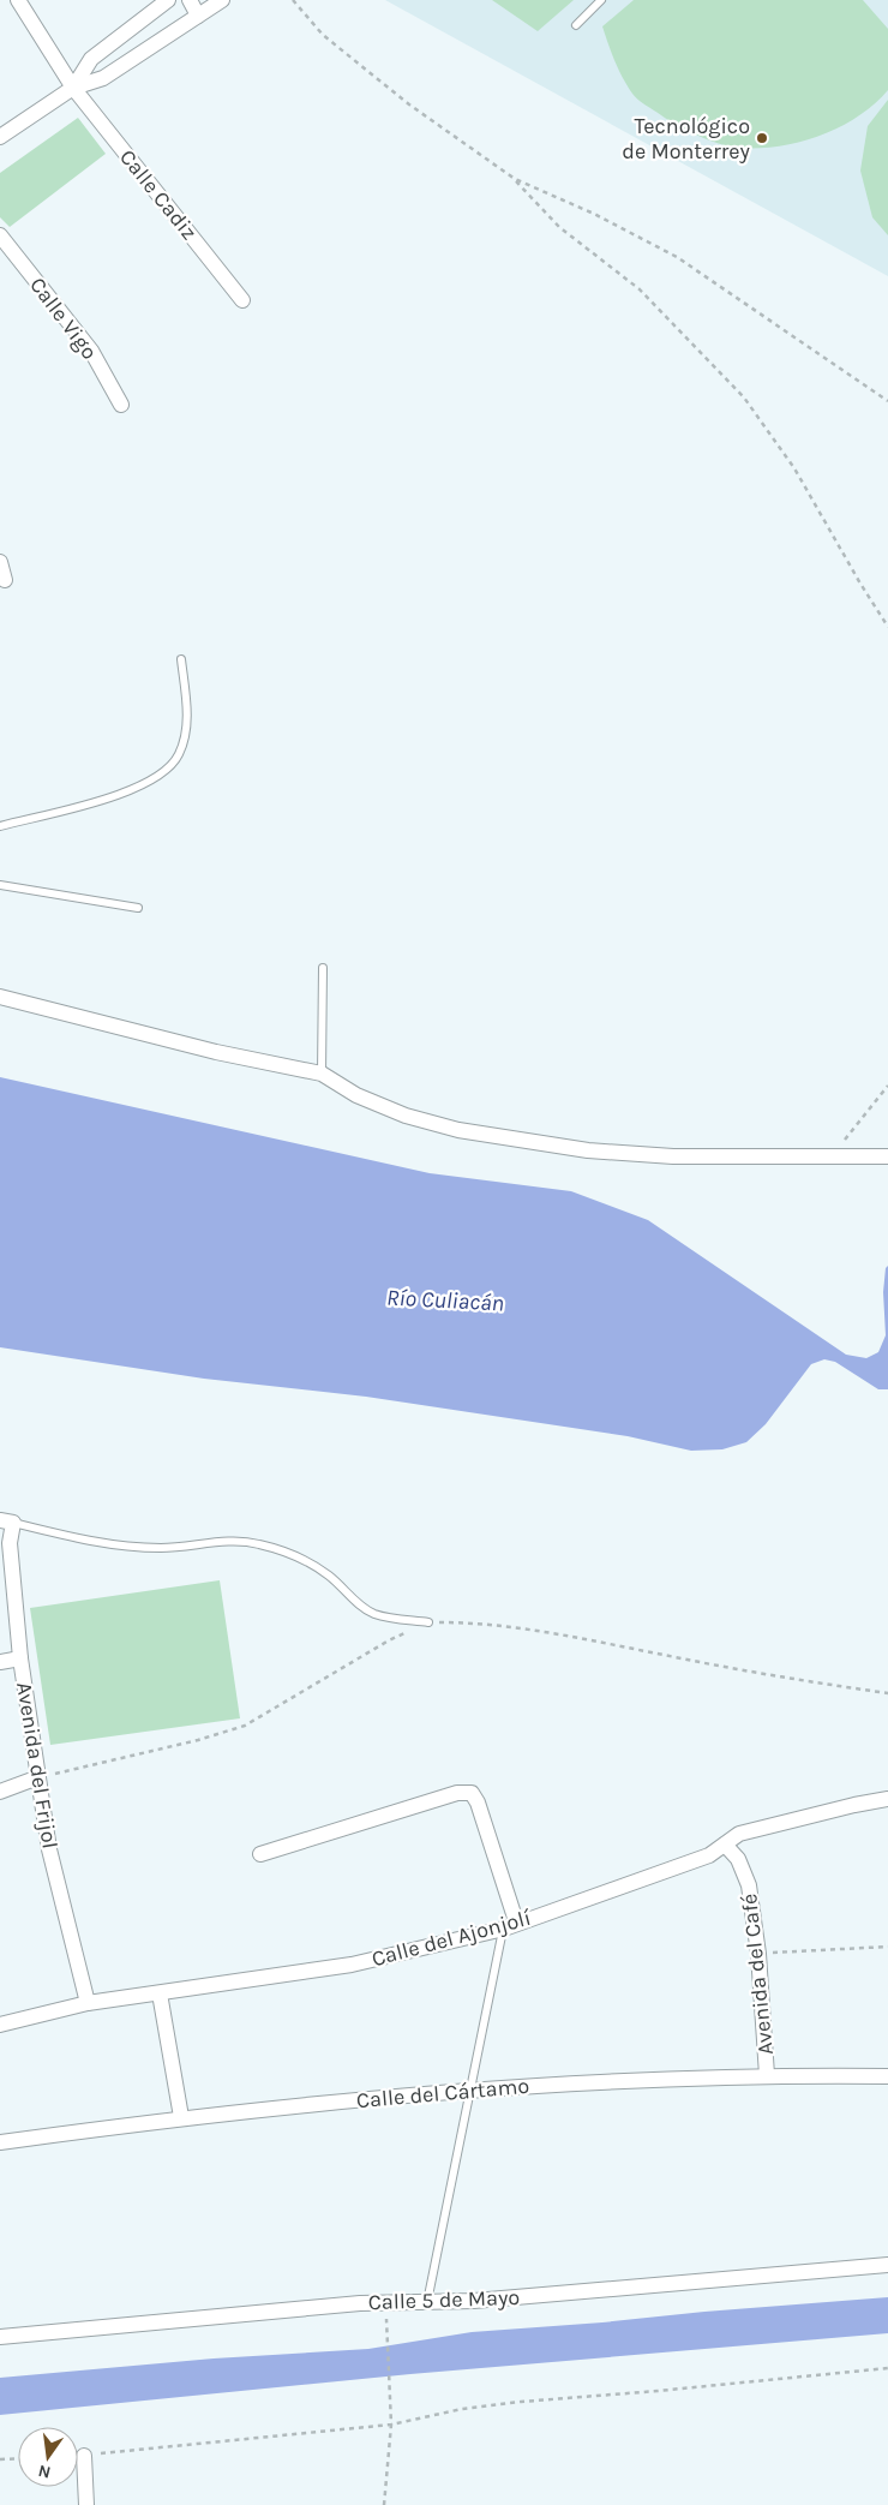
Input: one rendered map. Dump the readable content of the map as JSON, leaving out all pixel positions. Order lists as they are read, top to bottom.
{
  "streets": {
    "street": [
      "Calle Cadiz",
      "Calle Vigo",
      "Avenida del Frijol",
      "Calle del Ajonjolí",
      "Avenida del Café",
      "Calle del Cártamo",
      "Calle 5 de Mayo"
    ]
  },
  "crossings": [
    ["Avenida del Frijol", "Calle del Ajonjolí"],
    ["Calle del Ajonjolí", "Avenida del Café"],
    ["Avenida del Café", "Calle del Cártamo"]
  ],
  "water": ["Río Culiacán"],
  "places": ["Tecnológico de Monterrey"],
  "north": "bottom"
}
